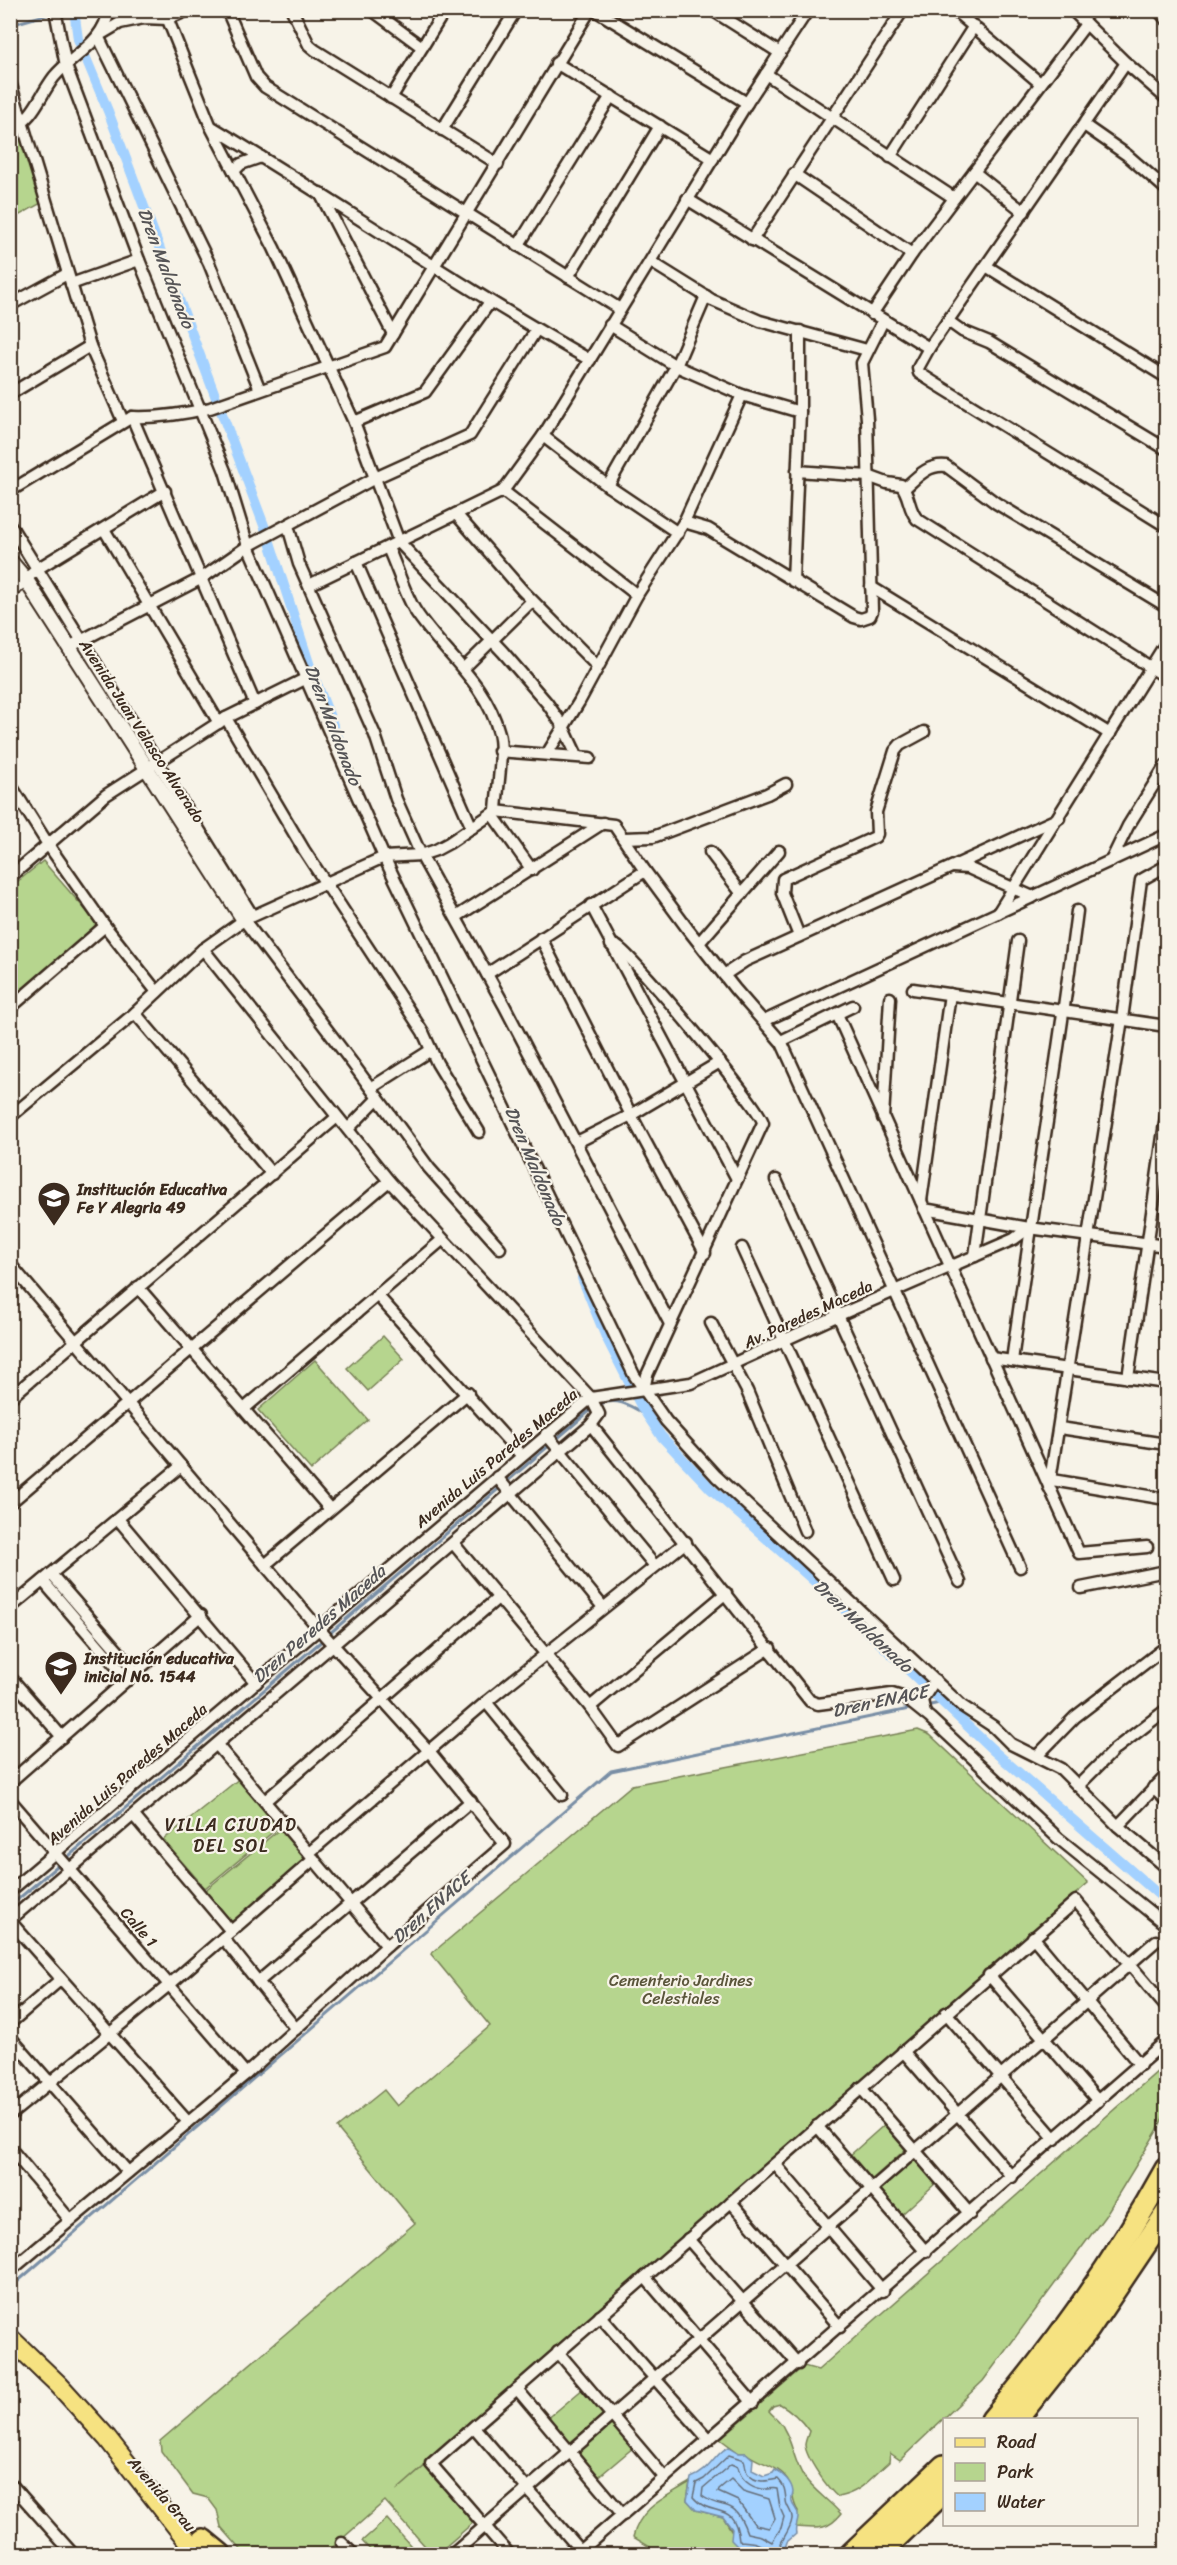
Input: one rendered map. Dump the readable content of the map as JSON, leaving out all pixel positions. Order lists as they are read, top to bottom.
{
  "streets": {
    "main road": ["Avenida Grau"],
    "street": [
      "Avenida Juan Velasco Alvarado",
      "Av. Paredes Maceda",
      "Avenida Luis Paredes Maceda",
      "Calle 1"
    ]
  },
  "crossings": [
    ["Av. Paredes Maceda", "Avenida Luis Paredes Maceda"],
    ["Avenida Luis Paredes Maceda", "Calle 1"]
  ],
  "districts": ["VILLA CIUDAD DEL SOL"],
  "water": ["Dren Maldonado", "Dren Peredes Maceda", "Dren ENACE"],
  "parks": ["Cementerio Jardines Celestiales"],
  "places": {
    "school or university": ["Institución Educativa Fe Y Alegria 49", "Institución educativa inicial No. 1544"]
  },
  "legend": ["Road", "Park", "Water"]
}
